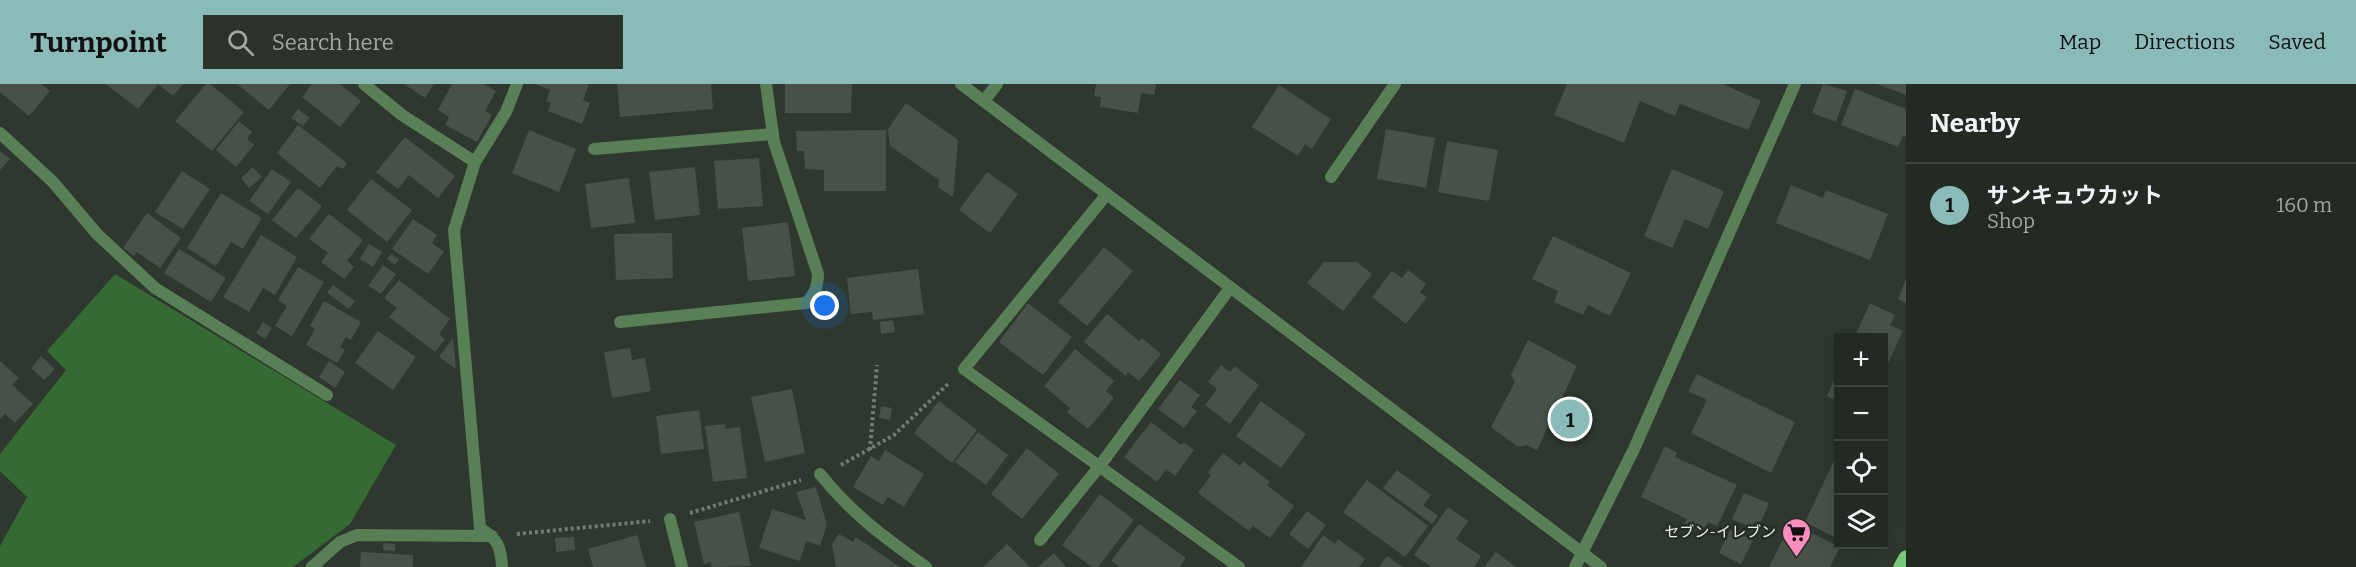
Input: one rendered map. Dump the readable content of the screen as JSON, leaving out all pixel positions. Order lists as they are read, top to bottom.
{
  "places": {
    "supermarket": ["セブン-イレブン"]
  },
  "page": {
    "header": "Turnpoint",
    "search": "Search here",
    "nav": ["Map", "Directions", "Saved"],
    "heading": "Nearby",
    "list": [
      {
        "mark": "1",
        "name": "サンキュウカット",
        "note": "Shop",
        "value": "160 m"
      }
    ],
    "map_buttons": ["+", "−"],
    "pins": "1"
  }
}
